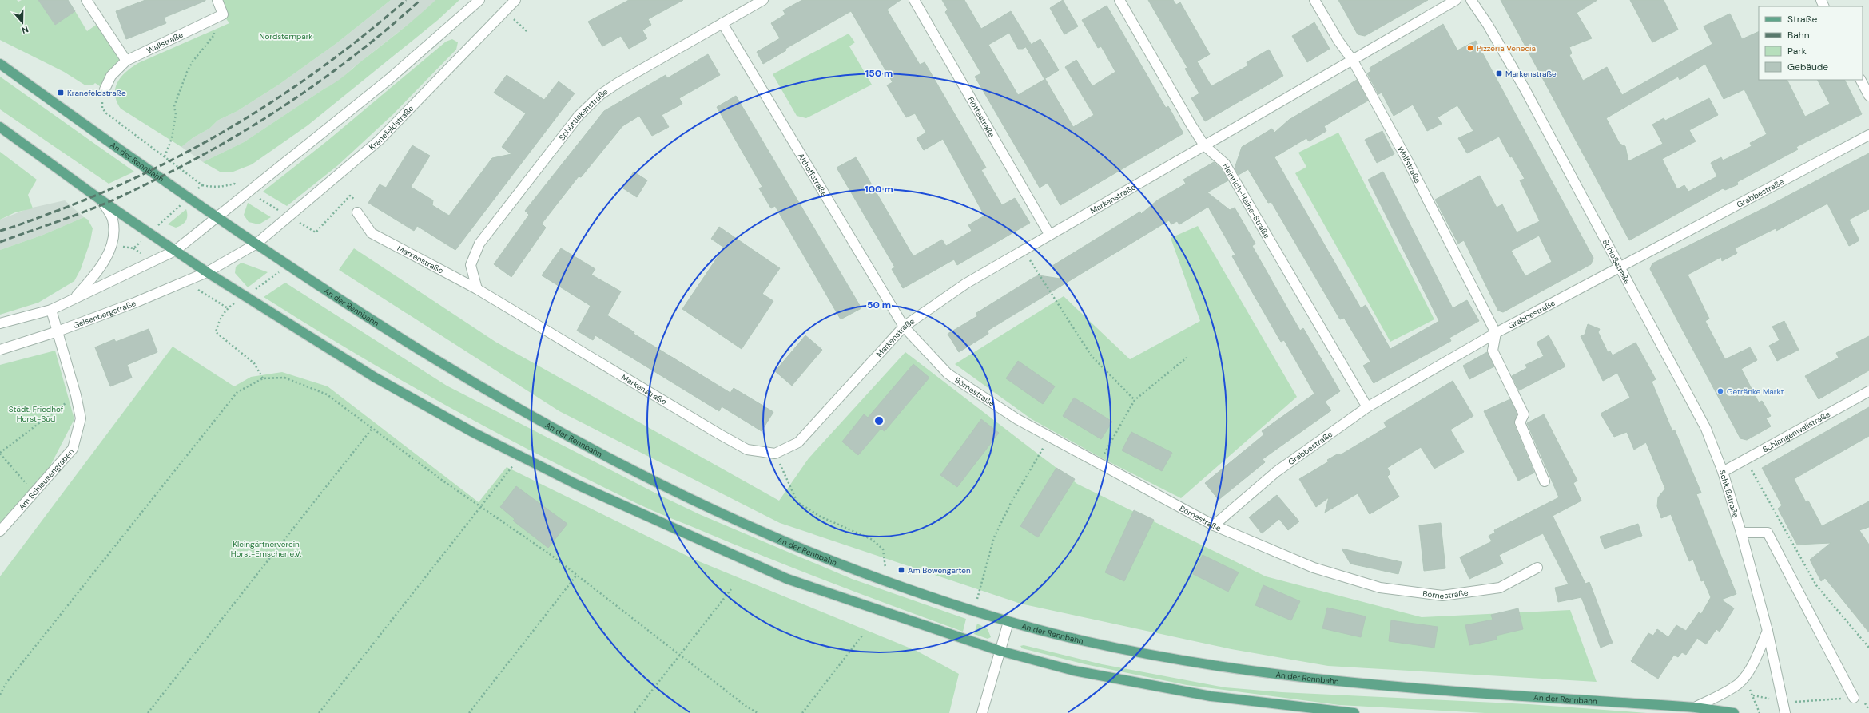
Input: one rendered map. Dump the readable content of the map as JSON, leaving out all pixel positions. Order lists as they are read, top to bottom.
{
  "streets": {
    "main road": ["An der Rennbahn"],
    "street": [
      "Wallstraße",
      "Schüttlakenstraße",
      "Flöttestraße",
      "Kranefeldstraße",
      "Wolfstraße",
      "Althoffstraße",
      "Grabbestraße",
      "Markenstraße",
      "Heinrich-Heine-Straße",
      "Schloßstraße",
      "Gelsenbergstraße",
      "Börnestraße",
      "Schlangenwallstraße",
      "Am Schleusengraben"
    ]
  },
  "crossings": [
    ["Schüttlakenstraße", "Althoffstraße"],
    ["Schüttlakenstraße", "Markenstraße"],
    ["Flöttestraße", "Markenstraße"],
    ["Kranefeldstraße", "An der Rennbahn"],
    ["Kranefeldstraße", "Gelsenbergstraße"],
    ["Wolfstraße", "Grabbestraße"],
    ["Wolfstraße", "Markenstraße"],
    ["Althoffstraße", "Markenstraße"],
    ["Althoffstraße", "Börnestraße"],
    ["Grabbestraße", "Heinrich-Heine-Straße"],
    ["Grabbestraße", "Schloßstraße"],
    ["Grabbestraße", "Börnestraße"],
    ["Markenstraße", "Heinrich-Heine-Straße"],
    ["Markenstraße", "Börnestraße"],
    ["Schloßstraße", "Schlangenwallstraße"],
    ["Gelsenbergstraße", "Am Schleusengraben"]
  ],
  "parks": ["Nordsternpark", "Städt. Friedhof Horst-Süd", "Kleingärtnerverein Horst-Emscher e.V."],
  "places": {
    "other": ["Pizzeria Venecia", "Getränke Markt"],
    "transit": ["Markenstraße", "Kranefeldstraße", "Am Bowengarten"]
  },
  "legend": [
    "Straße",
    "Bahn",
    "Park",
    "Gebäude"
  ],
  "north": "bottom",
  "rings": ["150 m", "100 m", "50 m"]
}
